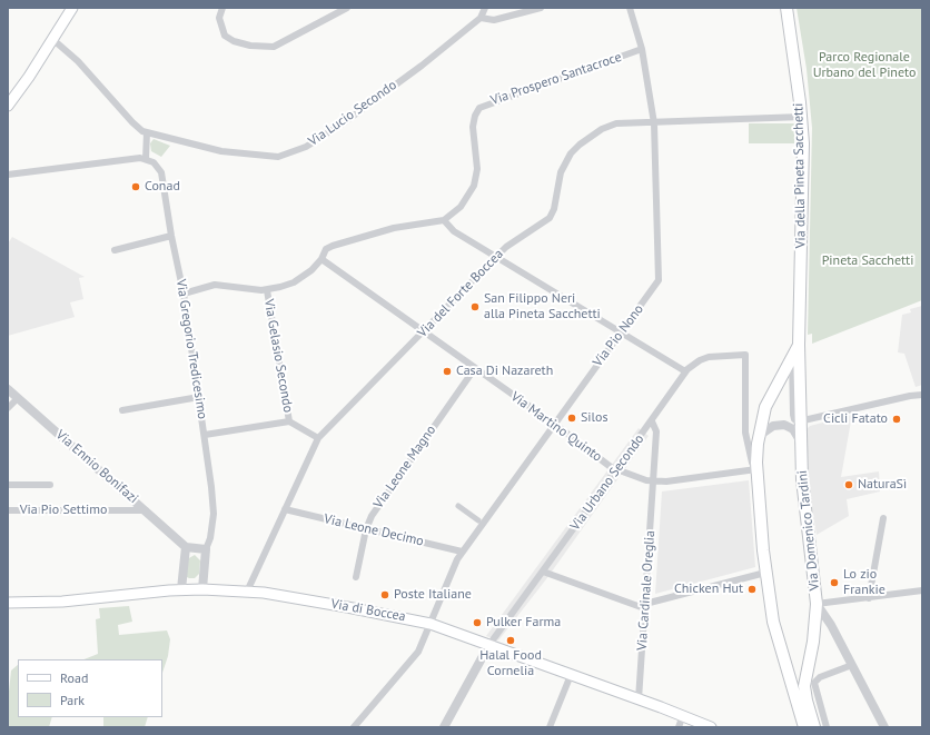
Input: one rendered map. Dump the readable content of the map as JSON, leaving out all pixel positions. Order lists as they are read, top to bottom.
{
  "streets": {
    "main road": ["Via della Pineta Sacchetti", "Via Domenico Tardini", "Via di Boccea"],
    "street": [
      "Via Prospero Santacroce",
      "Via Lucio Secondo",
      "Via del Forte Boccea",
      "Via Pio Nono",
      "Via Gregorio Tredicesimo",
      "Via Gelasio Secondo",
      "Via Martino Quinto",
      "Via Ennio Bonifazi",
      "Via Leone Magno",
      "Via Urbano Secondo",
      "Via Pio Settimo",
      "Via Leone Decimo",
      "Via Cardinale Oreglia"
    ]
  },
  "crossings": [
    ["Via Prospero Santacroce", "Via Pio Nono"],
    ["Via della Pineta Sacchetti", "Via del Forte Boccea"],
    ["Via della Pineta Sacchetti", "Via Domenico Tardini"],
    ["Via del Forte Boccea", "Via Pio Nono"],
    ["Via del Forte Boccea", "Via Martino Quinto"],
    ["Via del Forte Boccea", "Via Leone Decimo"],
    ["Via del Forte Boccea", "Via di Boccea"],
    ["Via Pio Nono", "Via Martino Quinto"],
    ["Via Pio Nono", "Via Leone Decimo"],
    ["Via Pio Nono", "Via di Boccea"],
    ["Via Martino Quinto", "Via Leone Magno"],
    ["Via Martino Quinto", "Via Urbano Secondo"],
    ["Via Martino Quinto", "Via Cardinale Oreglia"],
    ["Via Ennio Bonifazi", "Via Pio Settimo"],
    ["Via Leone Magno", "Via Leone Decimo"],
    ["Via Urbano Secondo", "Via Cardinale Oreglia"],
    ["Via Urbano Secondo", "Via di Boccea"],
    ["Via Cardinale Oreglia", "Via di Boccea"]
  ],
  "parks": ["Parco Regionale Urbano del Pineto", "Pineta Sacchetti"],
  "places": [
    "Conad",
    "San Filippo Neri alla Pineta Sacchetti",
    "Casa Di Nazareth",
    "Silos",
    "Cicli Fatato",
    "NaturaSì",
    "Lo zio Frankie",
    "Chicken Hut",
    "Poste Italiane",
    "Pulker Farma",
    "Halal Food Cornelia"
  ],
  "legend": ["Road", "Park"]
}
